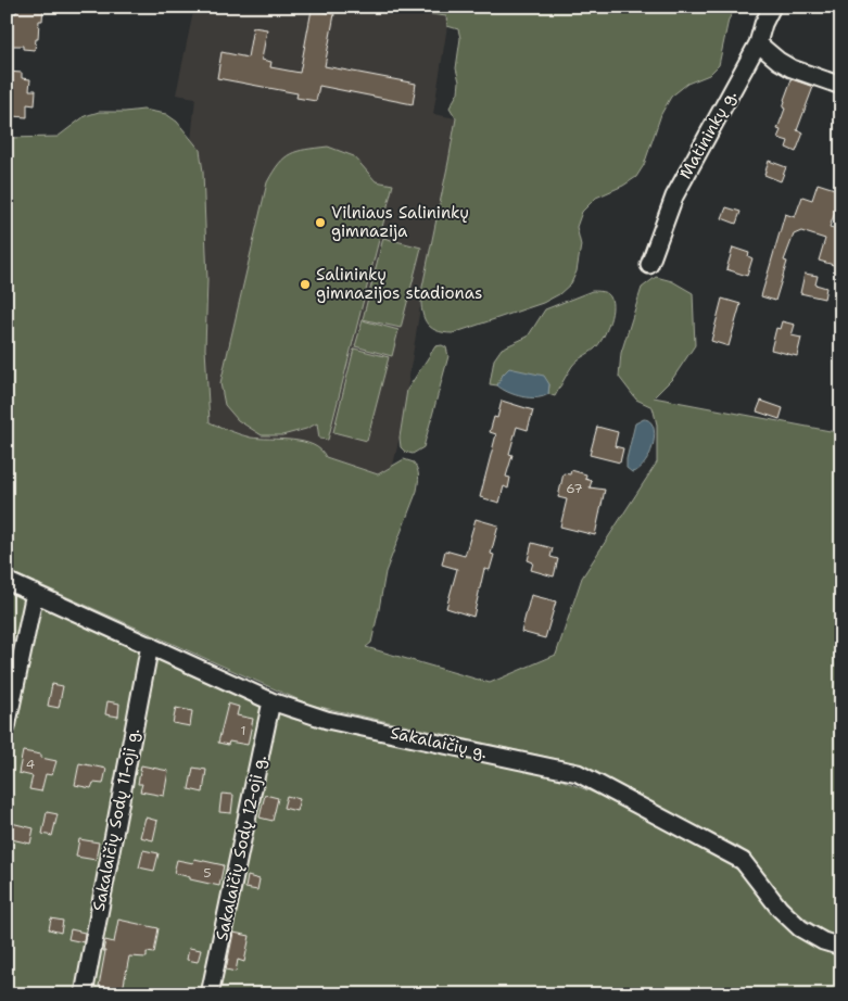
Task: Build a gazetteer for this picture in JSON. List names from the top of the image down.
{
  "streets": {
    "street": [
      "Matininkų g.",
      "Sakalaičių g.",
      "Sakalaičių Sodų 11-oji g.",
      "Sakalaičių Sodų 12-oji g."
    ]
  },
  "crossings": [
    ["Sakalaičių g.", "Sakalaičių Sodų 11-oji g."],
    ["Sakalaičių g.", "Sakalaičių Sodų 12-oji g."]
  ],
  "places": ["Vilniaus Salininkų gimnazija", "Salininkų gimnazijos stadionas"],
  "house_numbers": [
    "67",
    "1",
    "4",
    "5"
  ]
}
